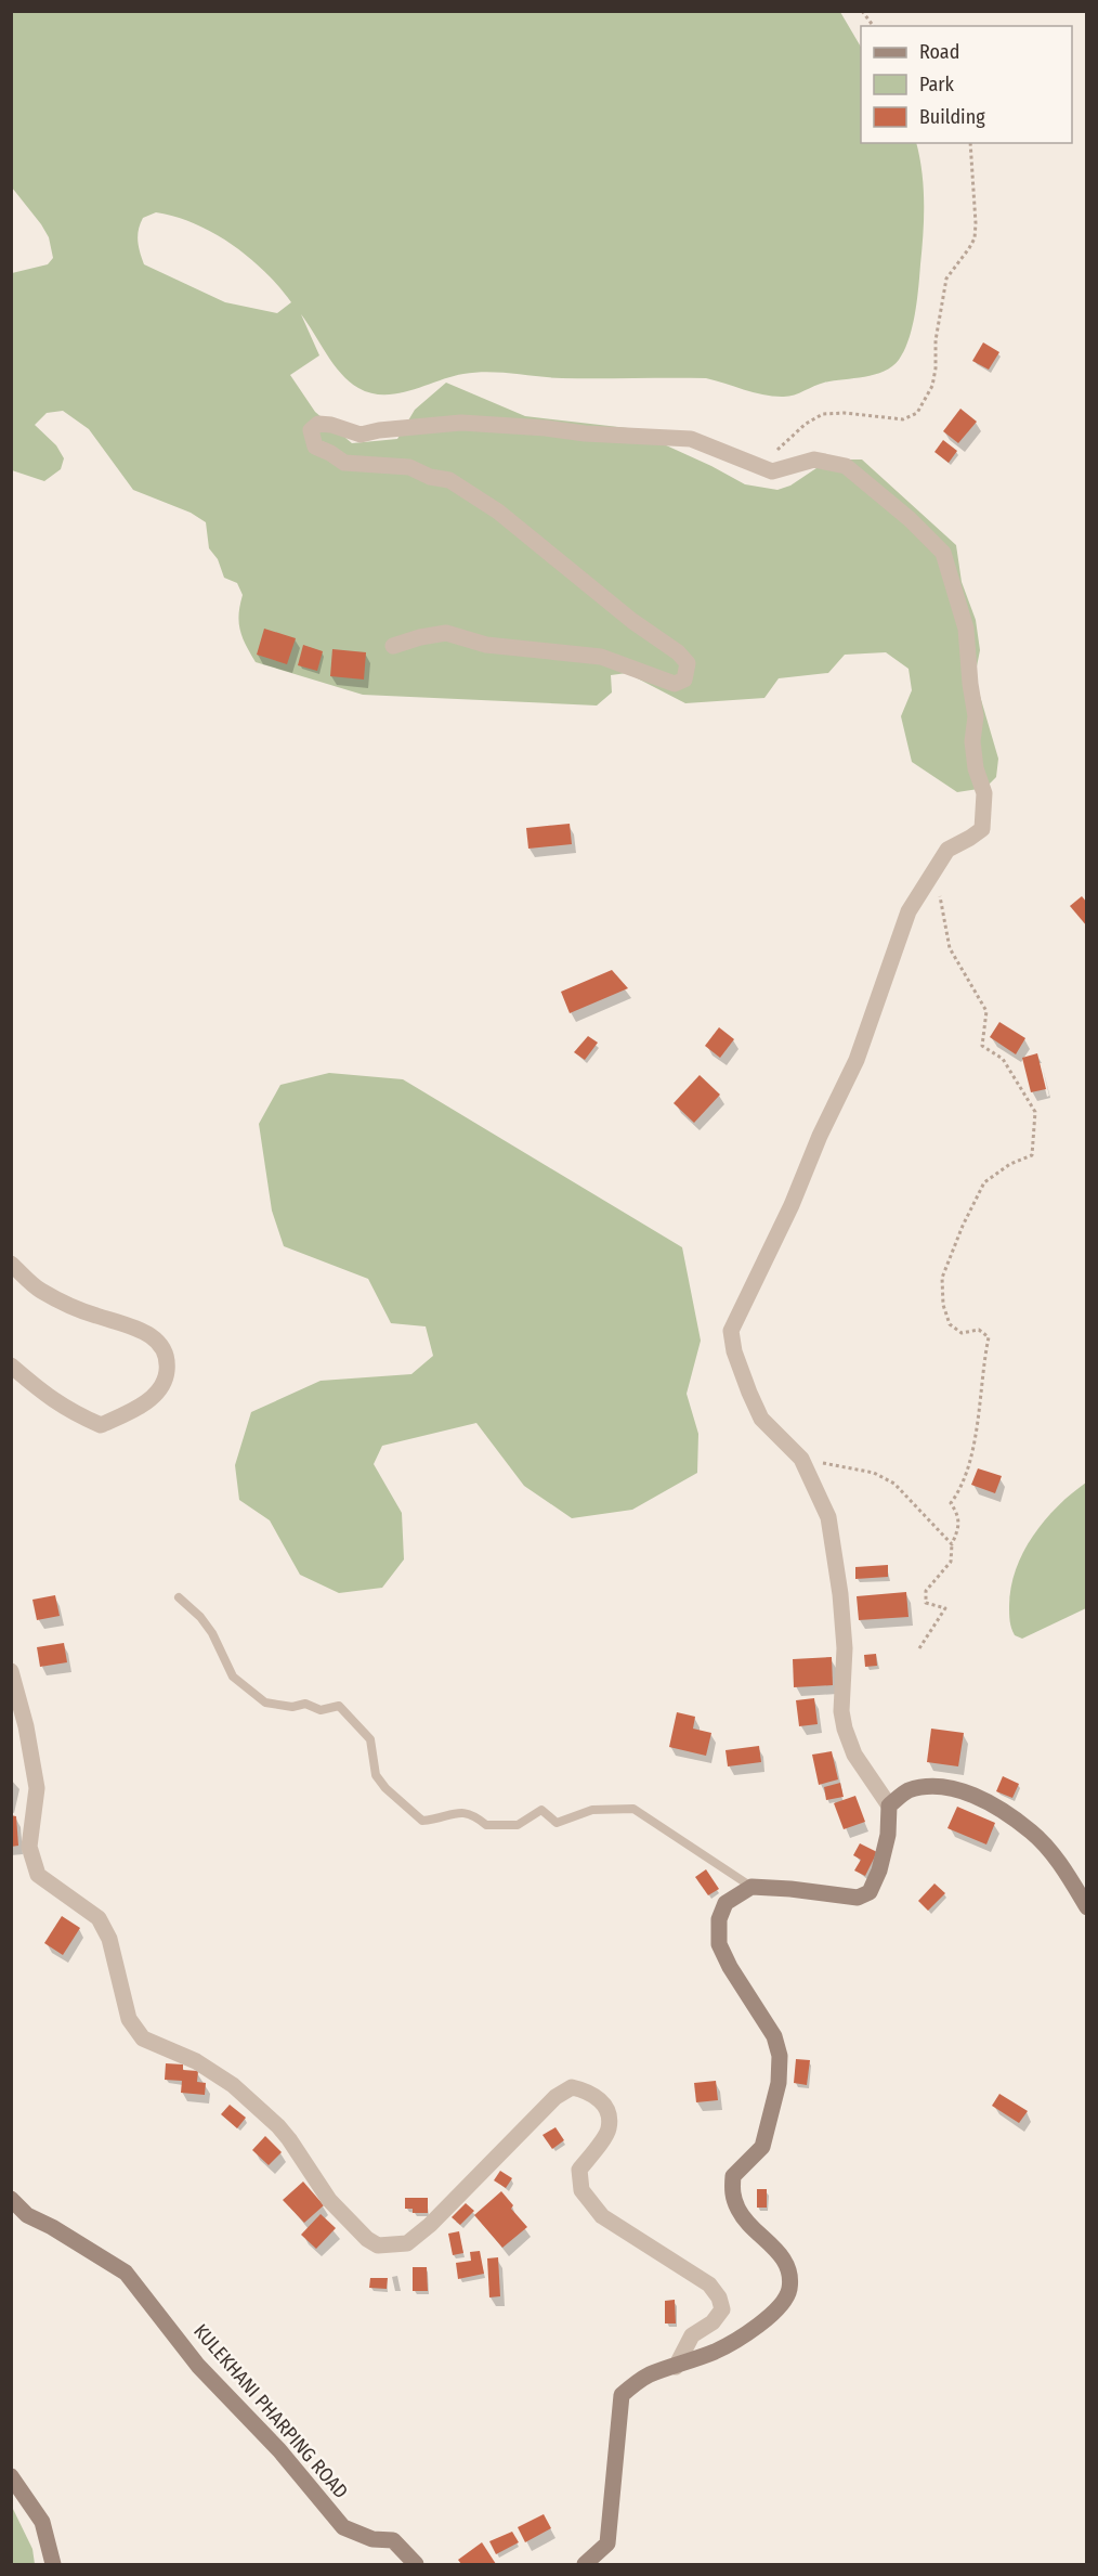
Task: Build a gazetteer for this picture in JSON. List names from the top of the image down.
{
  "streets": {
    "main road": ["KULEKHANI PHARPING ROAD"]
  },
  "legend": ["Road", "Park", "Building"]
}
